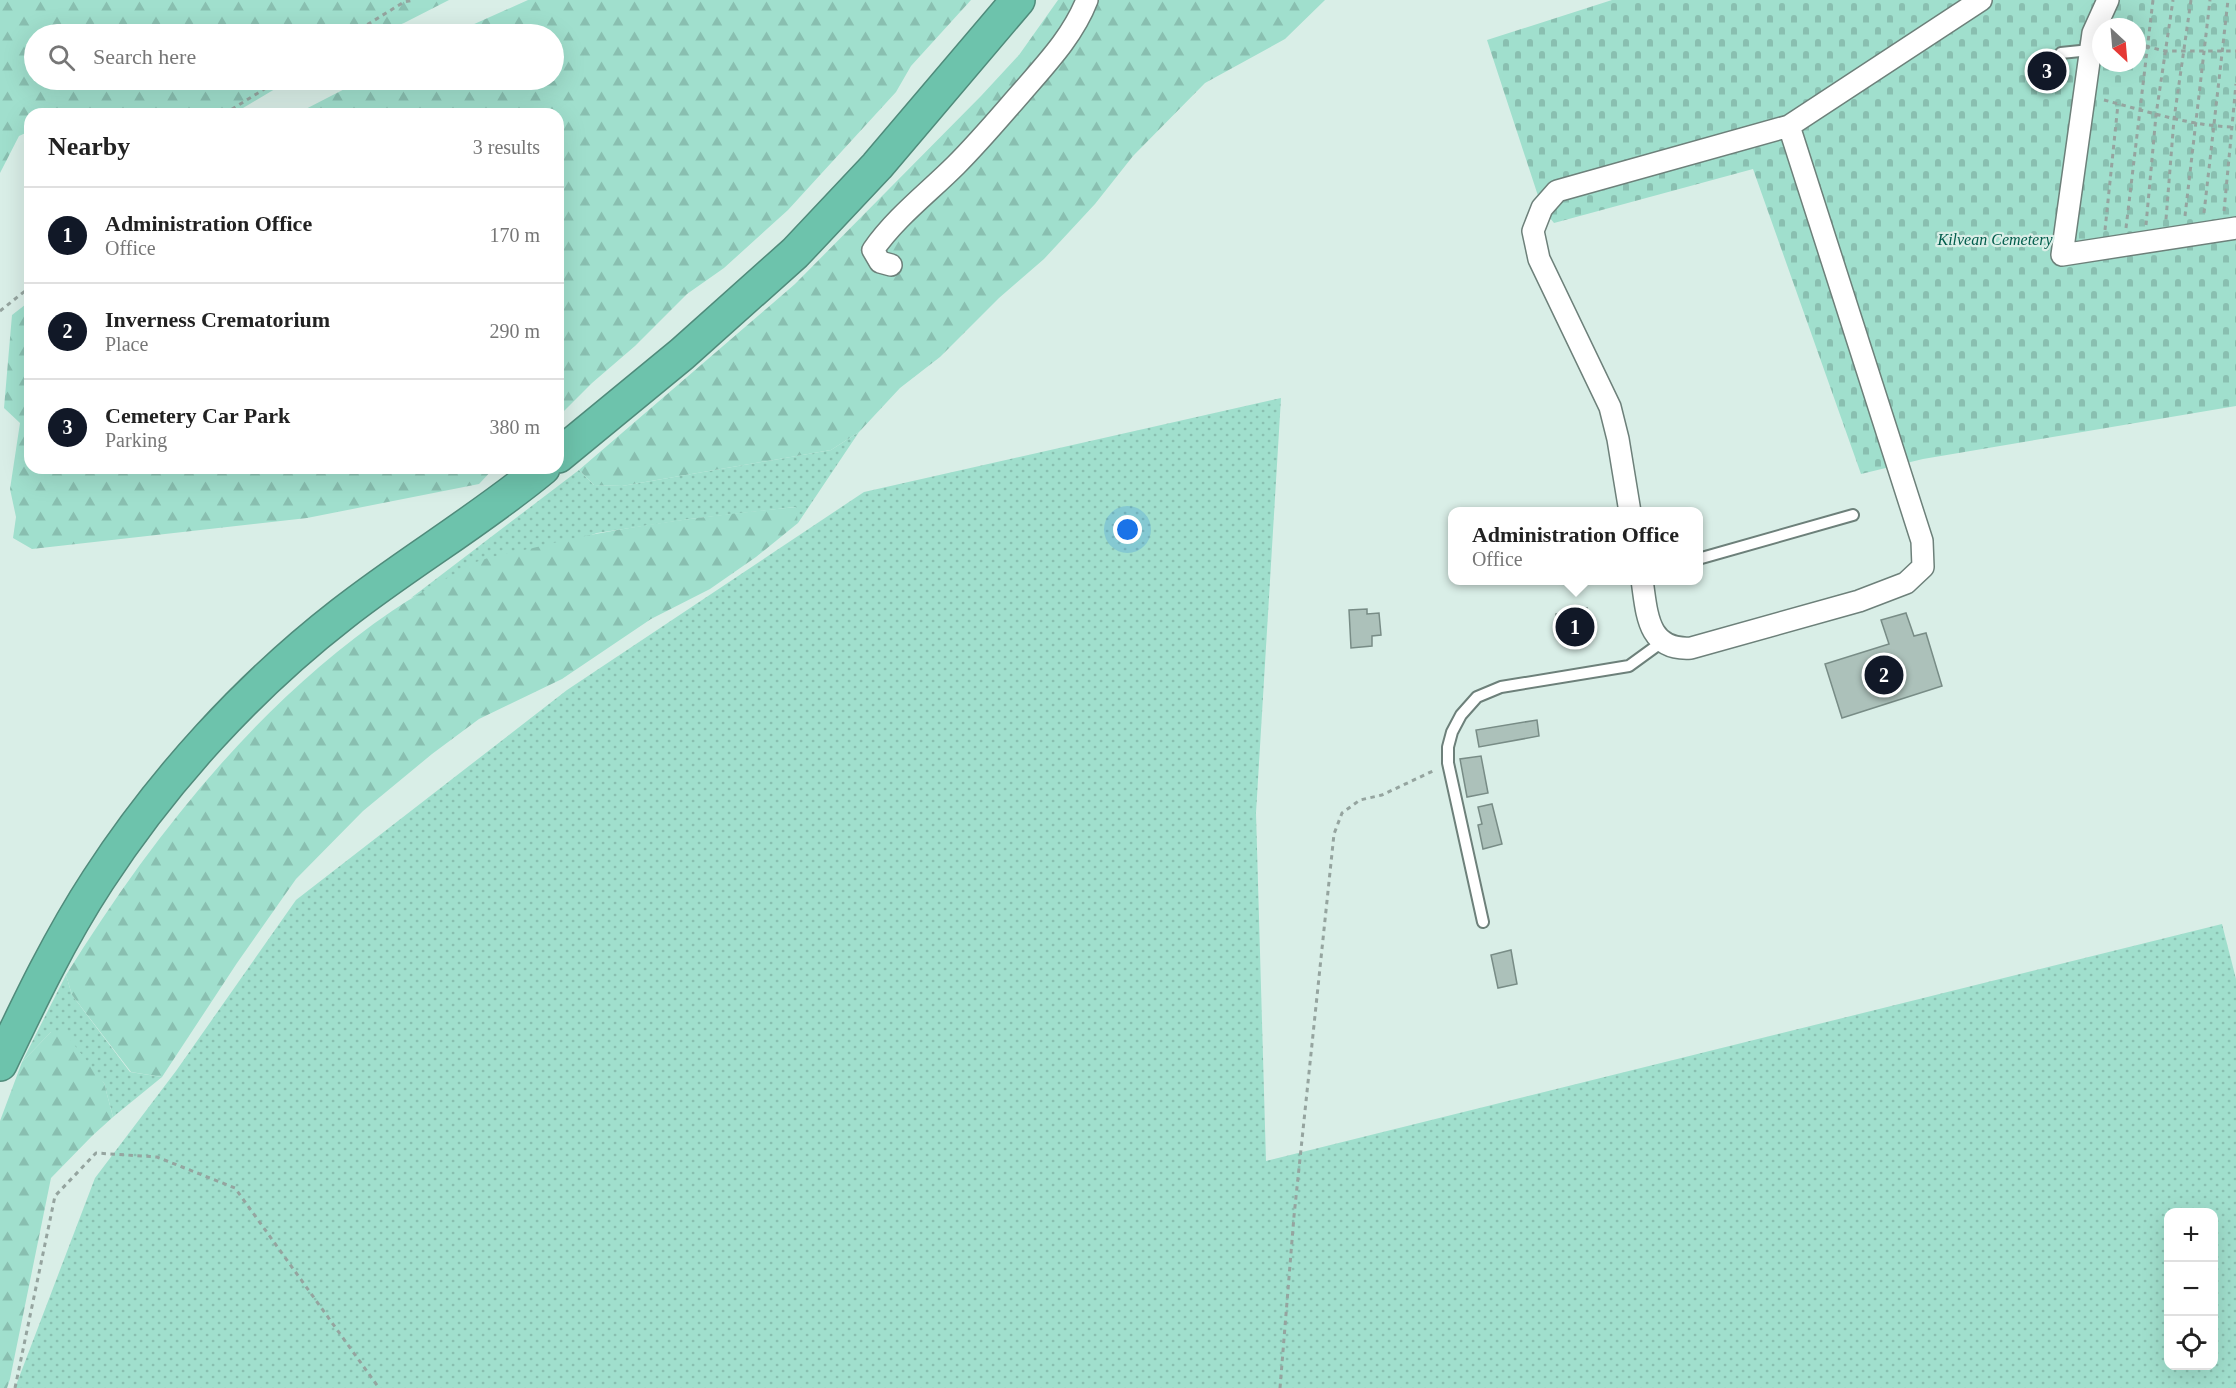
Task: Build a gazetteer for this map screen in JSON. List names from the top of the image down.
{
  "parks": ["Kilvean Cemetery"],
  "north": "bottom right",
  "page": {
    "search": "Search here",
    "pins": ["3", "1", "2"],
    "heading": ["Nearby", "3 results"],
    "list": [
      {
        "mark": "1",
        "name": "Administration Office",
        "note": "Office",
        "value": "170 m"
      },
      {
        "mark": "2",
        "name": "Inverness Crematorium",
        "note": "Place",
        "value": "290 m"
      },
      {
        "mark": "3",
        "name": "Cemetery Car Park",
        "note": "Parking",
        "value": "380 m"
      }
    ],
    "popup": ["Administration Office", "Office"],
    "map_buttons": ["+", "−"]
  }
}
